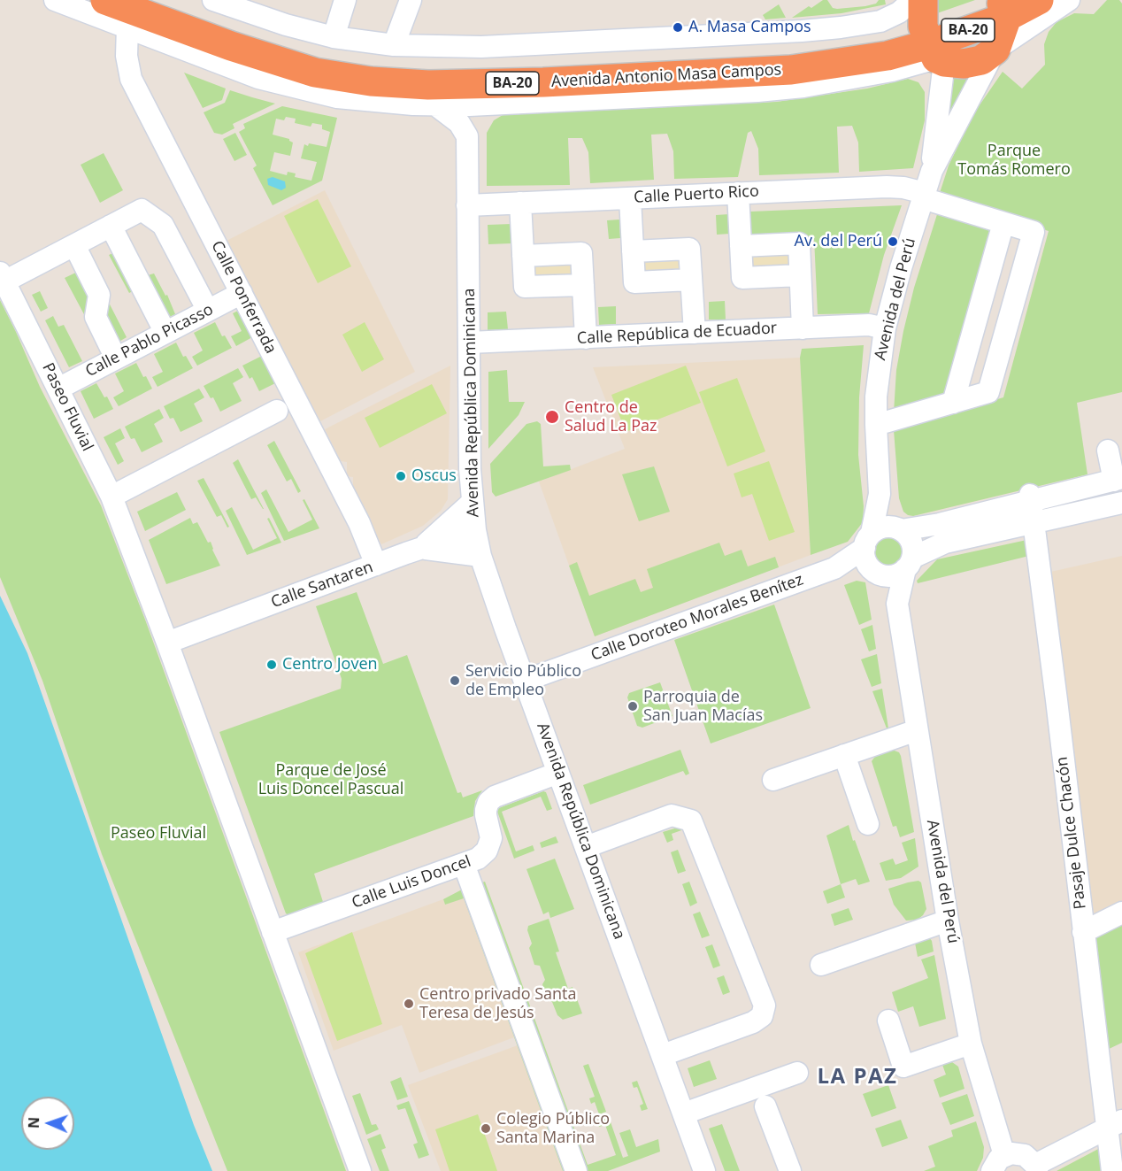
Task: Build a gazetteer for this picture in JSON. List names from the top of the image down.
{
  "streets": {
    "highway": ["BA-20", "Avenida Antonio Masa Campos"],
    "street": [
      "Calle Puerto Rico",
      "Calle Ponferrada",
      "Avenida del Perú",
      "Calle República de Ecuador",
      "Calle Pablo Picasso",
      "Avenida República Dominicana",
      "Paseo Fluvial",
      "Calle Santaren",
      "Calle Doroteo Morales Benítez",
      "Pasaje Dulce Chacón",
      "Calle Luis Doncel"
    ]
  },
  "crossings": [
    ["Avenida Antonio Masa Campos", "Calle Ponferrada"],
    ["Avenida Antonio Masa Campos", "Avenida del Perú"],
    ["Avenida Antonio Masa Campos", "Avenida República Dominicana"],
    ["Calle Puerto Rico", "Avenida del Perú"],
    ["Calle Puerto Rico", "Avenida República Dominicana"],
    ["Calle Ponferrada", "Calle Pablo Picasso"],
    ["Calle Ponferrada", "Calle Santaren"],
    ["Avenida del Perú", "Calle República de Ecuador"],
    ["Avenida del Perú", "Calle Doroteo Morales Benítez"],
    ["Calle República de Ecuador", "Avenida República Dominicana"],
    ["Calle Pablo Picasso", "Paseo Fluvial"],
    ["Avenida República Dominicana", "Calle Santaren"],
    ["Avenida República Dominicana", "Calle Doroteo Morales Benítez"],
    ["Avenida República Dominicana", "Calle Luis Doncel"],
    ["Paseo Fluvial", "Calle Santaren"],
    ["Paseo Fluvial", "Calle Luis Doncel"]
  ],
  "districts": ["LA PAZ"],
  "parks": ["Parque Tomás Romero", "Parque de José Luis Doncel Pascual", "Paseo Fluvial"],
  "places": [
    "A. Masa Campos",
    "Av. del Perú",
    "Centro de Salud La Paz",
    "Oscus",
    "Centro Joven",
    "Servicio Público de Empleo",
    "Parroquia de San Juan Macías",
    "Centro privado Santa Teresa de Jesús",
    "Colegio Público Santa Marina"
  ],
  "north": "left"
}
